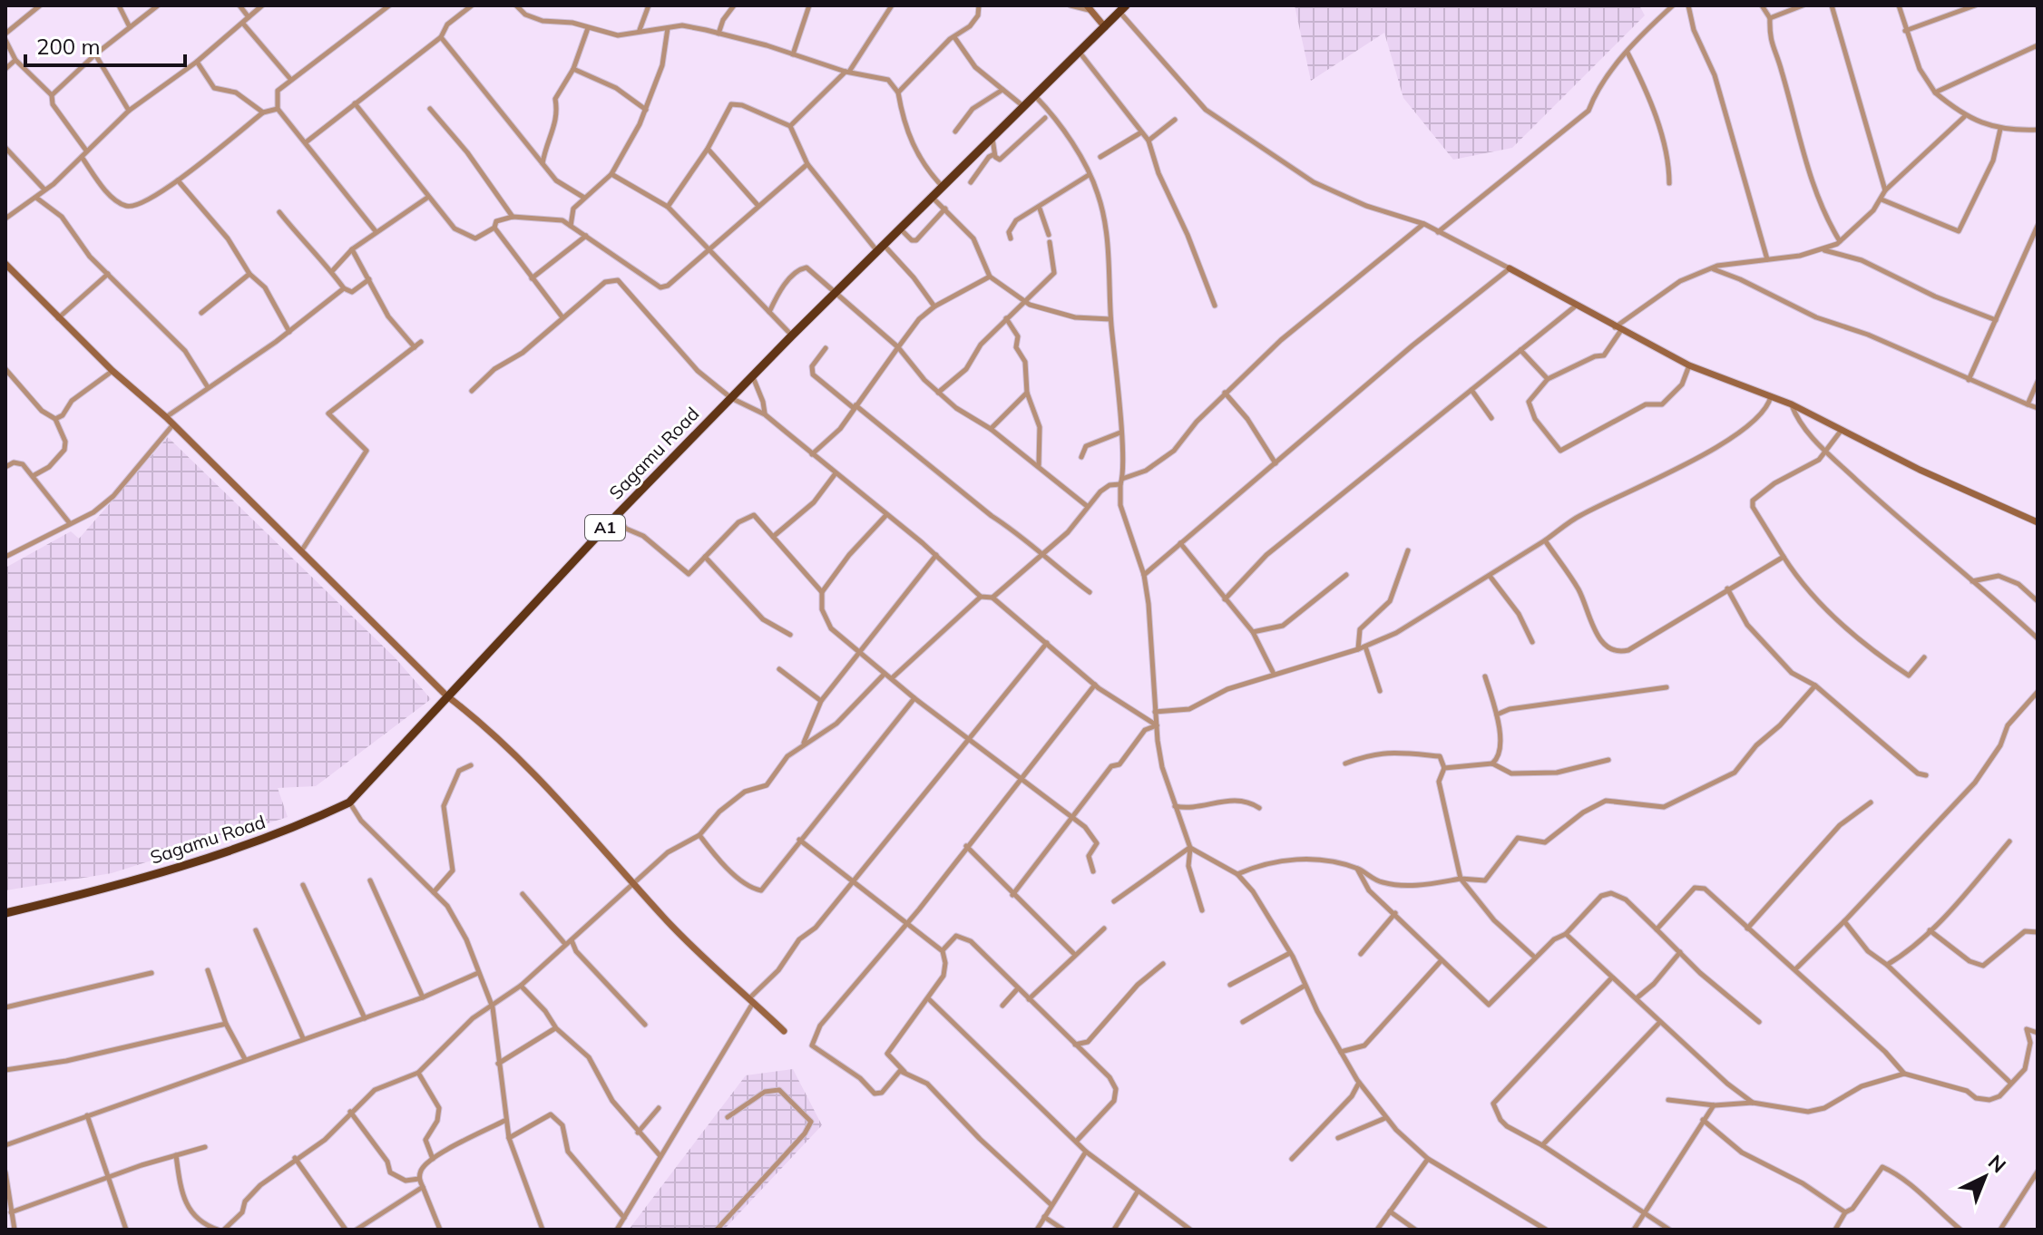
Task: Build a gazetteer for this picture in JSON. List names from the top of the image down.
{
  "streets": {
    "highway": ["Sagamu Road", "A1"]
  },
  "scale_bar": "200 m",
  "north": "top right"
}
